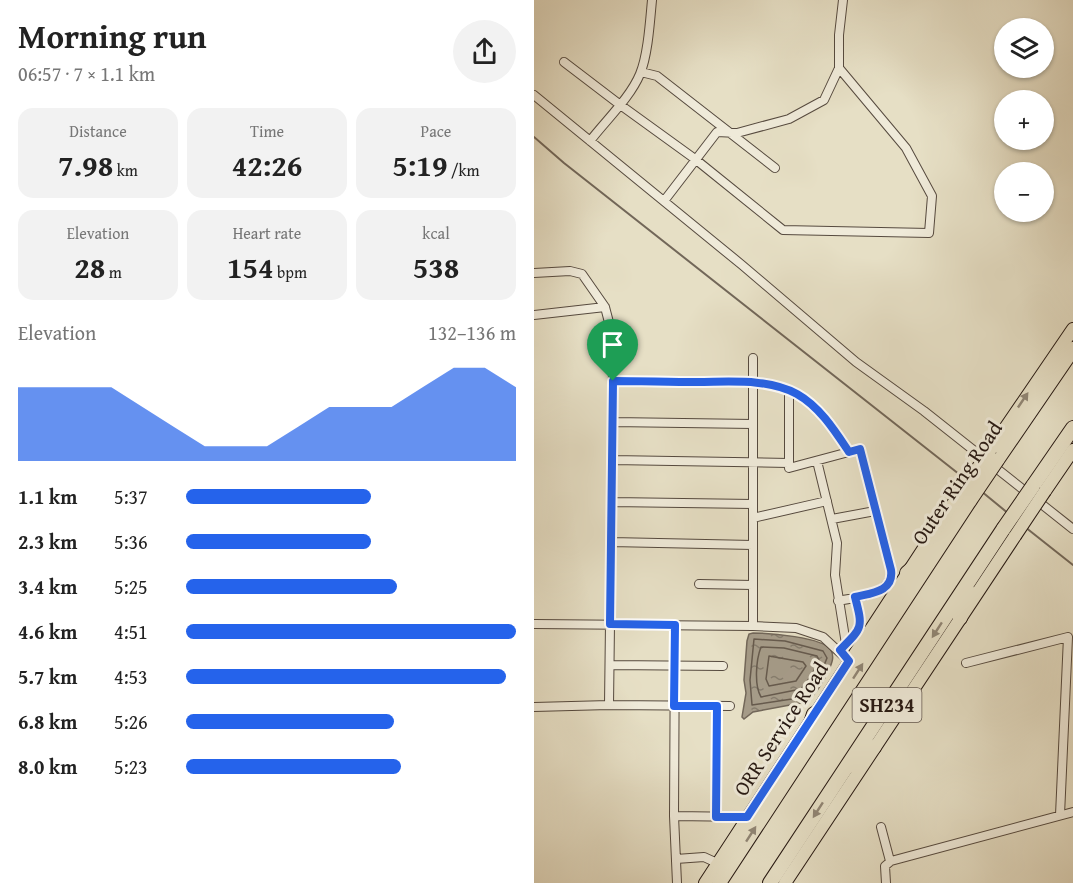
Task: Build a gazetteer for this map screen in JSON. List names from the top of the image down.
{
  "streets": {
    "highway": ["Outer Ring Road", "SH234"],
    "main road": ["ORR Service Road"]
  },
  "crossings": [
    ["Outer Ring Road", "ORR Service Road"]
  ],
  "page": {
    "heading": ["Morning run", "06:57 · 7 × 1.1 km"],
    "map_buttons": ["+", "−"],
    "stats": [
      ["Distance", "7.98 km"],
      ["Time", "42:26"],
      ["Pace", "5:19 /km"],
      ["Elevation", "28 m"],
      ["Heart rate", "154 bpm"],
      ["kcal", "538"]
    ],
    "chart": ["Elevation", "132–136 m"],
    "list": [
      {
        "name": "1.1 km",
        "note": "5:37"
      },
      {
        "name": "2.3 km",
        "note": "5:36"
      },
      {
        "name": "3.4 km",
        "note": "5:25"
      },
      {
        "name": "4.6 km",
        "note": "4:51"
      },
      {
        "name": "5.7 km",
        "note": "4:53"
      },
      {
        "name": "6.8 km",
        "note": "5:26"
      },
      {
        "name": "8.0 km",
        "note": "5:23"
      }
    ]
  }
}
